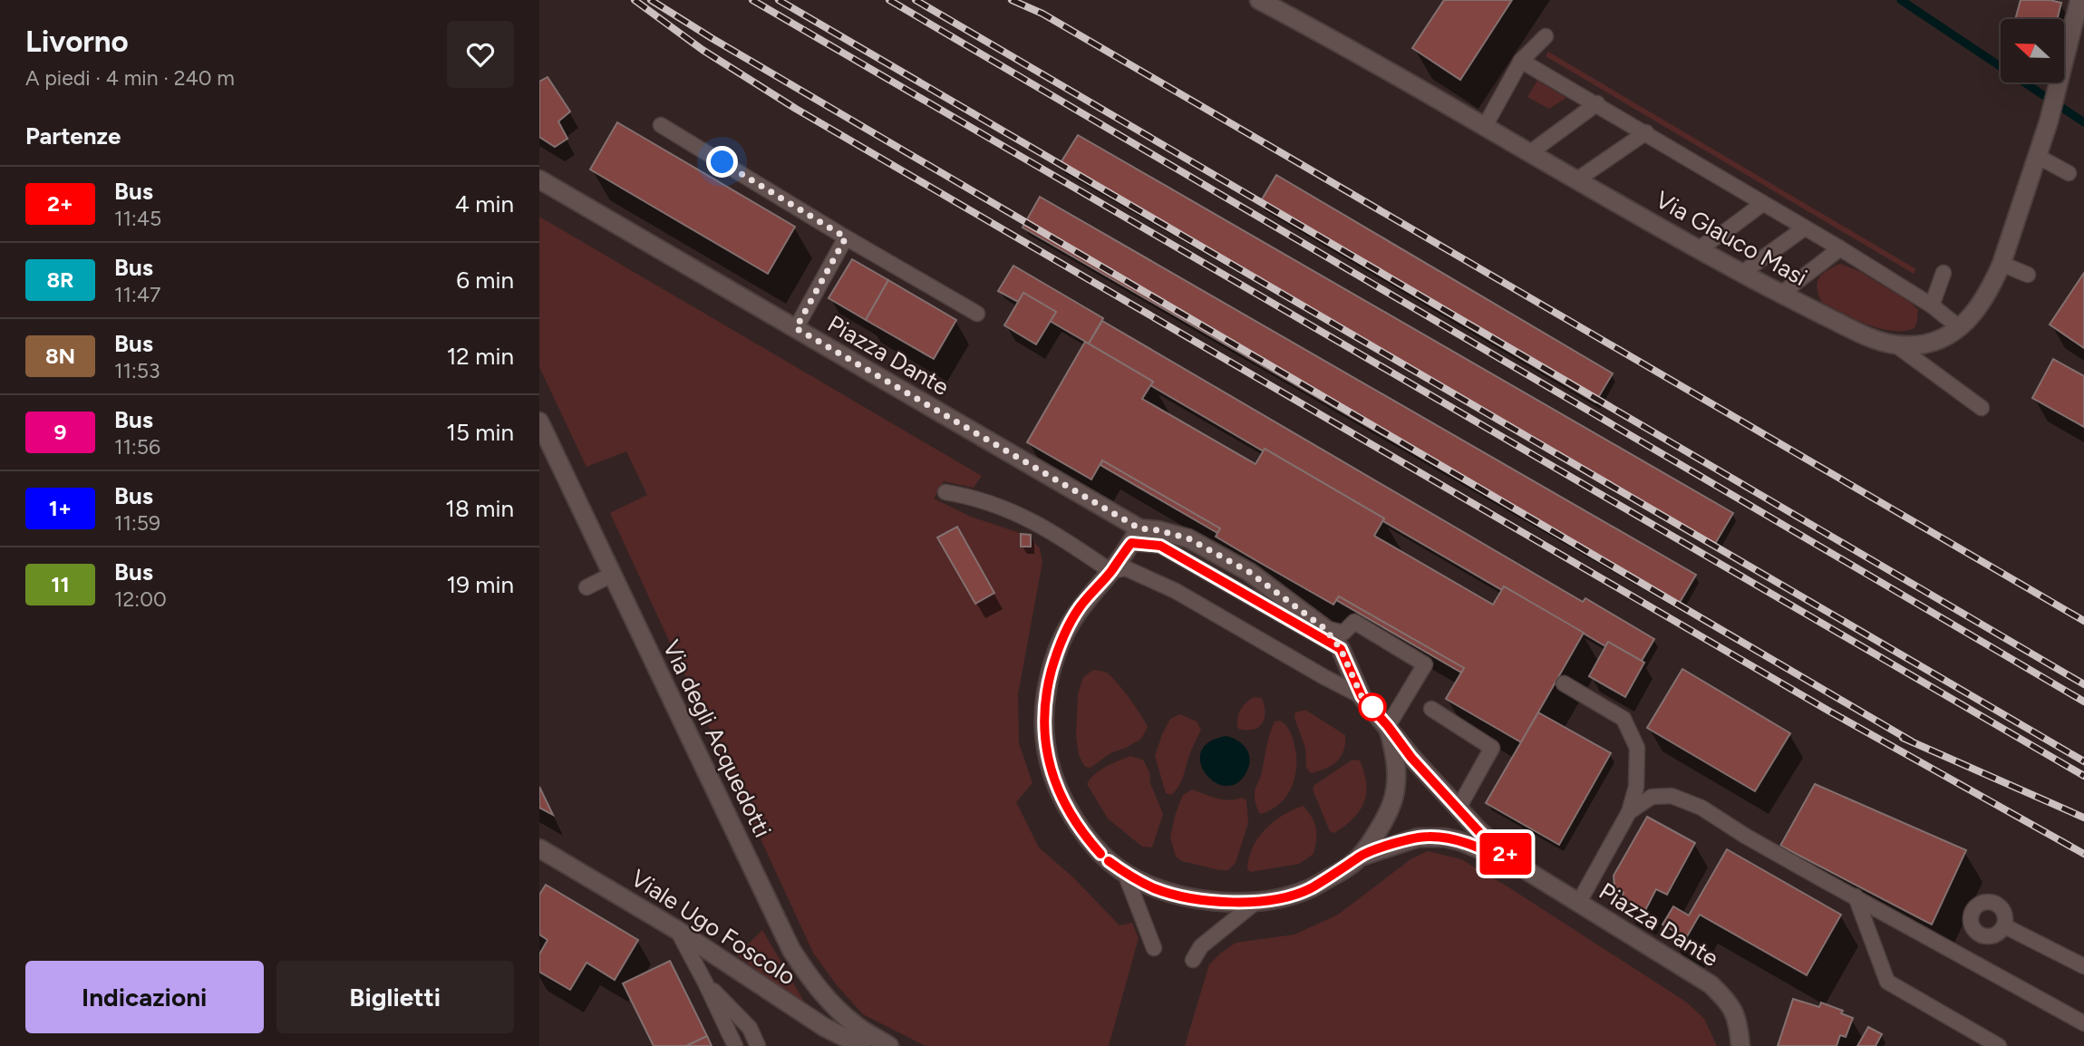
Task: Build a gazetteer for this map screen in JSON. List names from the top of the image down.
{
  "streets": {
    "street": [
      "Via Glauco Masi",
      "Piazza Dante",
      "Via degli Acquedotti",
      "Viale Ugo Foscolo"
    ]
  },
  "lines": ["bus line 2+"],
  "north": "left",
  "page": {
    "heading": [
      ["Livorno", "A piedi · 4 min · 240 m"],
      "Partenze"
    ],
    "on_map": "2+",
    "list": [
      {
        "mark": "2+",
        "name": "Bus",
        "note": "11:45",
        "value": "4 min"
      },
      {
        "mark": "8R",
        "name": "Bus",
        "note": "11:47",
        "value": "6 min"
      },
      {
        "mark": "8N",
        "name": "Bus",
        "note": "11:53",
        "value": "12 min"
      },
      {
        "mark": "9",
        "name": "Bus",
        "note": "11:56",
        "value": "15 min"
      },
      {
        "mark": "1+",
        "name": "Bus",
        "note": "11:59",
        "value": "18 min"
      },
      {
        "mark": "11",
        "name": "Bus",
        "note": "12:00",
        "value": "19 min"
      }
    ],
    "buttons": ["Indicazioni", "Biglietti"]
  }
}
